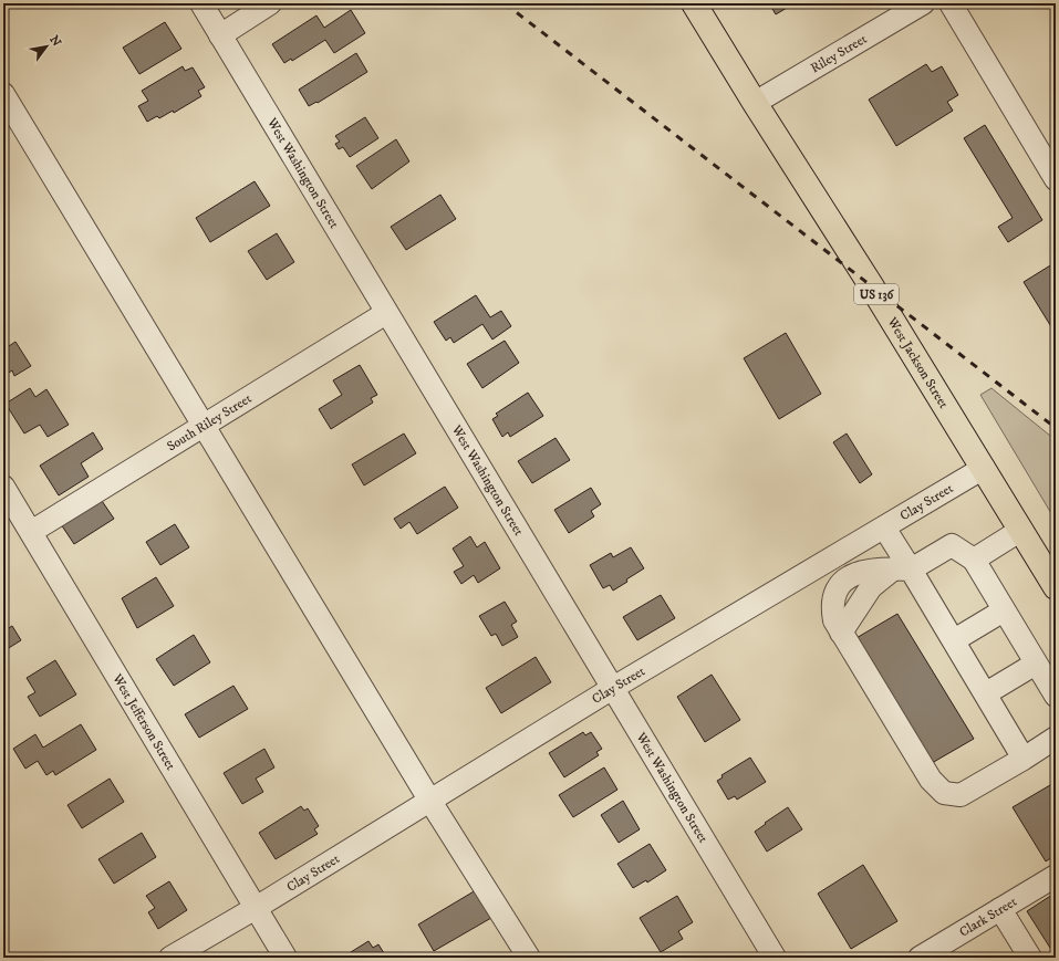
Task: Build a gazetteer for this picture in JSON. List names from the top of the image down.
{
  "streets": {
    "main road": ["US 136", "West Jackson Street"],
    "street": [
      "Riley Street",
      "West Washington Street",
      "South Riley Street",
      "Clay Street",
      "West Jefferson Street",
      "Clark Street"
    ]
  },
  "crossings": [
    ["Riley Street", "West Jackson Street"],
    ["West Washington Street", "South Riley Street"],
    ["West Washington Street", "Clay Street"],
    ["West Jackson Street", "Clay Street"],
    ["South Riley Street", "West Jefferson Street"],
    ["Clay Street", "West Jefferson Street"]
  ],
  "north": "top right"
}
